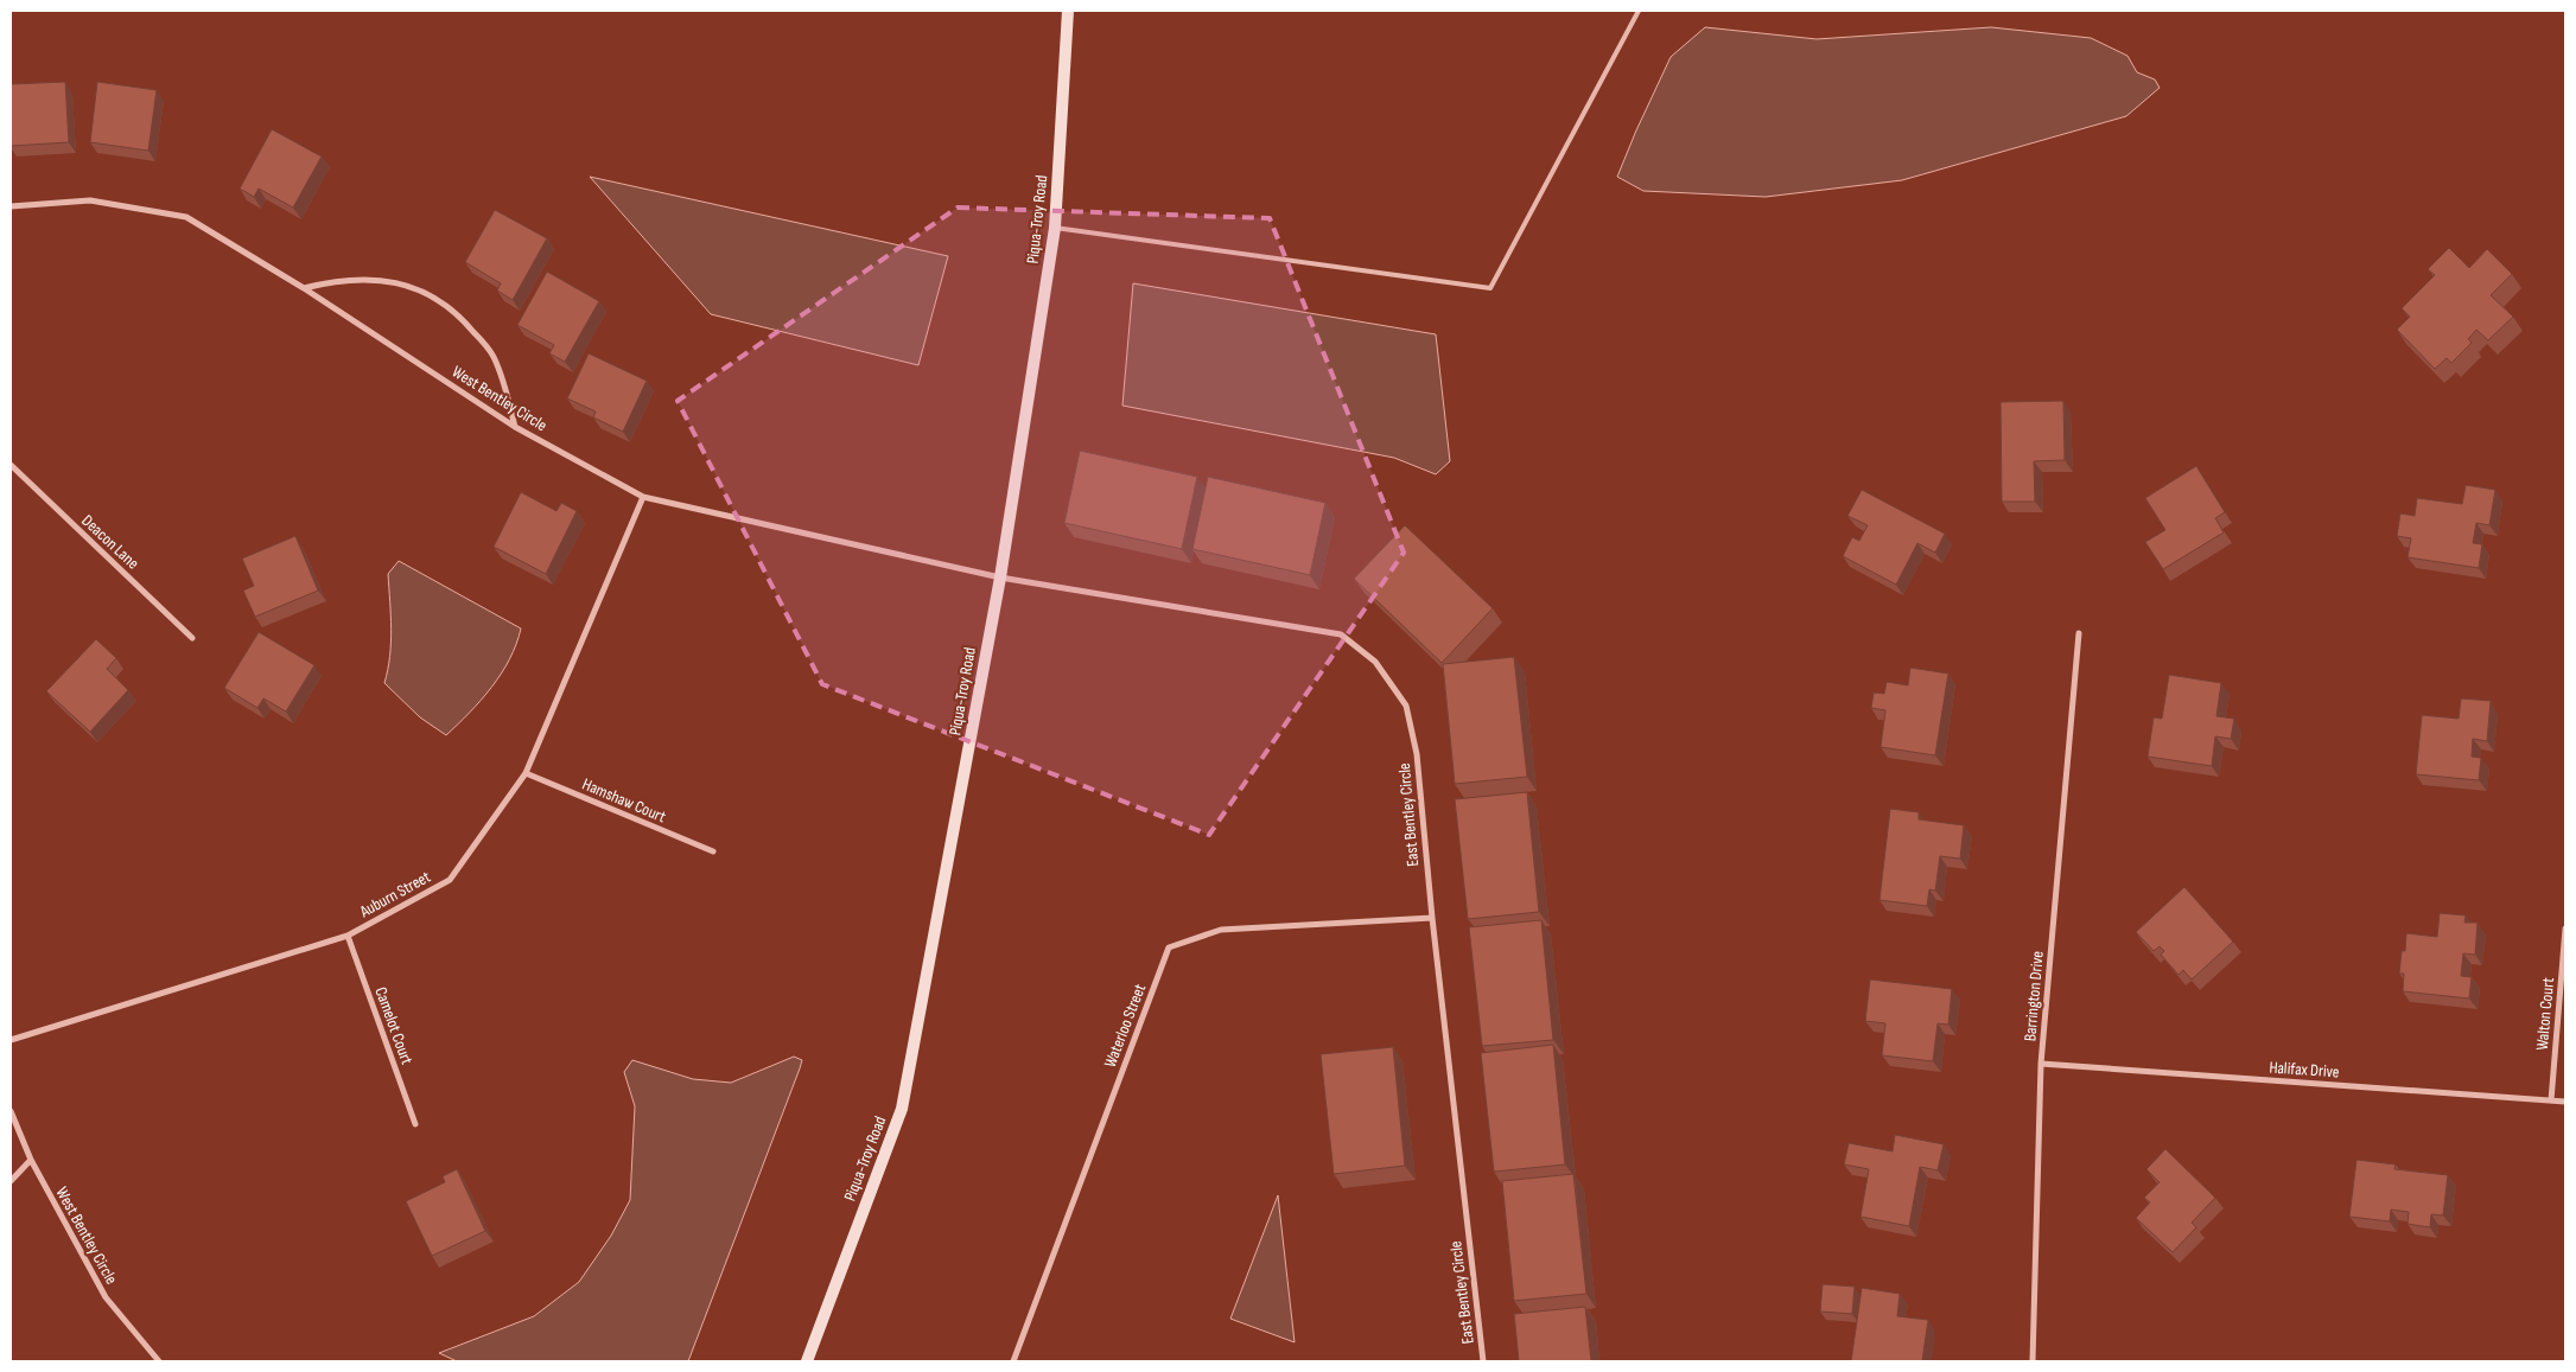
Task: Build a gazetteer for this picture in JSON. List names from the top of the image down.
{
  "streets": {
    "street": [
      "Piqua-Troy Road",
      "West Bentley Circle",
      "Deacon Lane",
      "Hamshaw Court",
      "East Bentley Circle",
      "Auburn Street",
      "Barrington Drive",
      "Walton Court",
      "Camelot Court",
      "Waterloo Street",
      "Halifax Drive"
    ]
  },
  "crossings": [
    ["Piqua-Troy Road", "West Bentley Circle"],
    ["Piqua-Troy Road", "East Bentley Circle"],
    ["West Bentley Circle", "East Bentley Circle"],
    ["West Bentley Circle", "Auburn Street"],
    ["Hamshaw Court", "Auburn Street"],
    ["East Bentley Circle", "Waterloo Street"],
    ["Auburn Street", "Camelot Court"],
    ["Barrington Drive", "Halifax Drive"],
    ["Walton Court", "Halifax Drive"]
  ]
}
